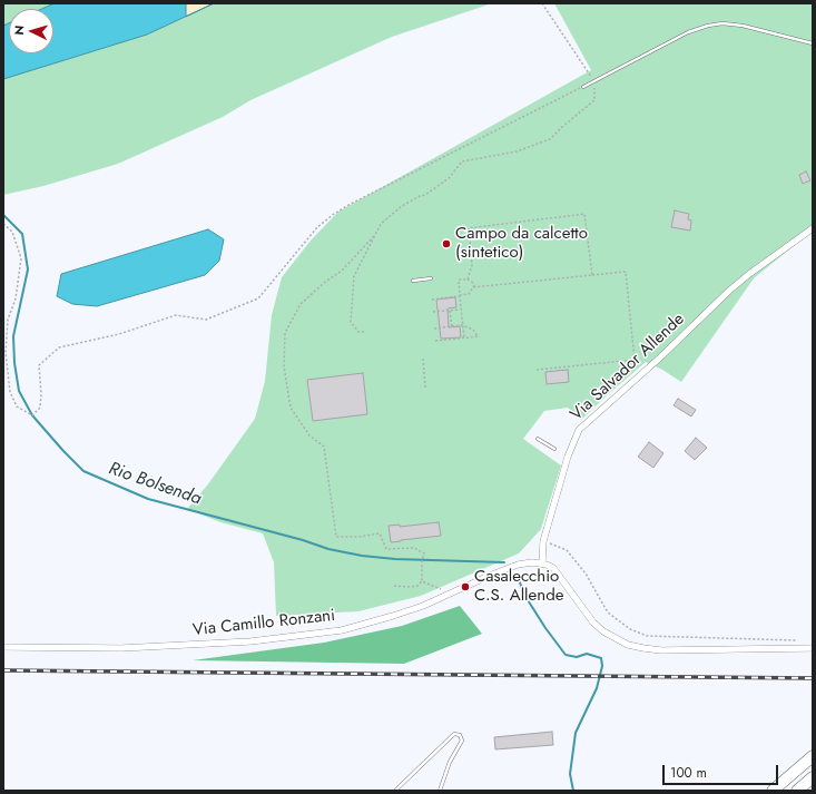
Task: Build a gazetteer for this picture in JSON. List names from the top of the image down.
{
  "streets": {
    "street": ["Via Salvador Allende", "Via Camillo Ronzani"]
  },
  "crossings": [
    ["Via Salvador Allende", "Via Camillo Ronzani"]
  ],
  "water": ["Rio Bolsenda"],
  "places": ["Campo da calcetto (sintetico)", "Casalecchio C.S. Allende"],
  "scale_bar": "100 m",
  "north": "left"
}
